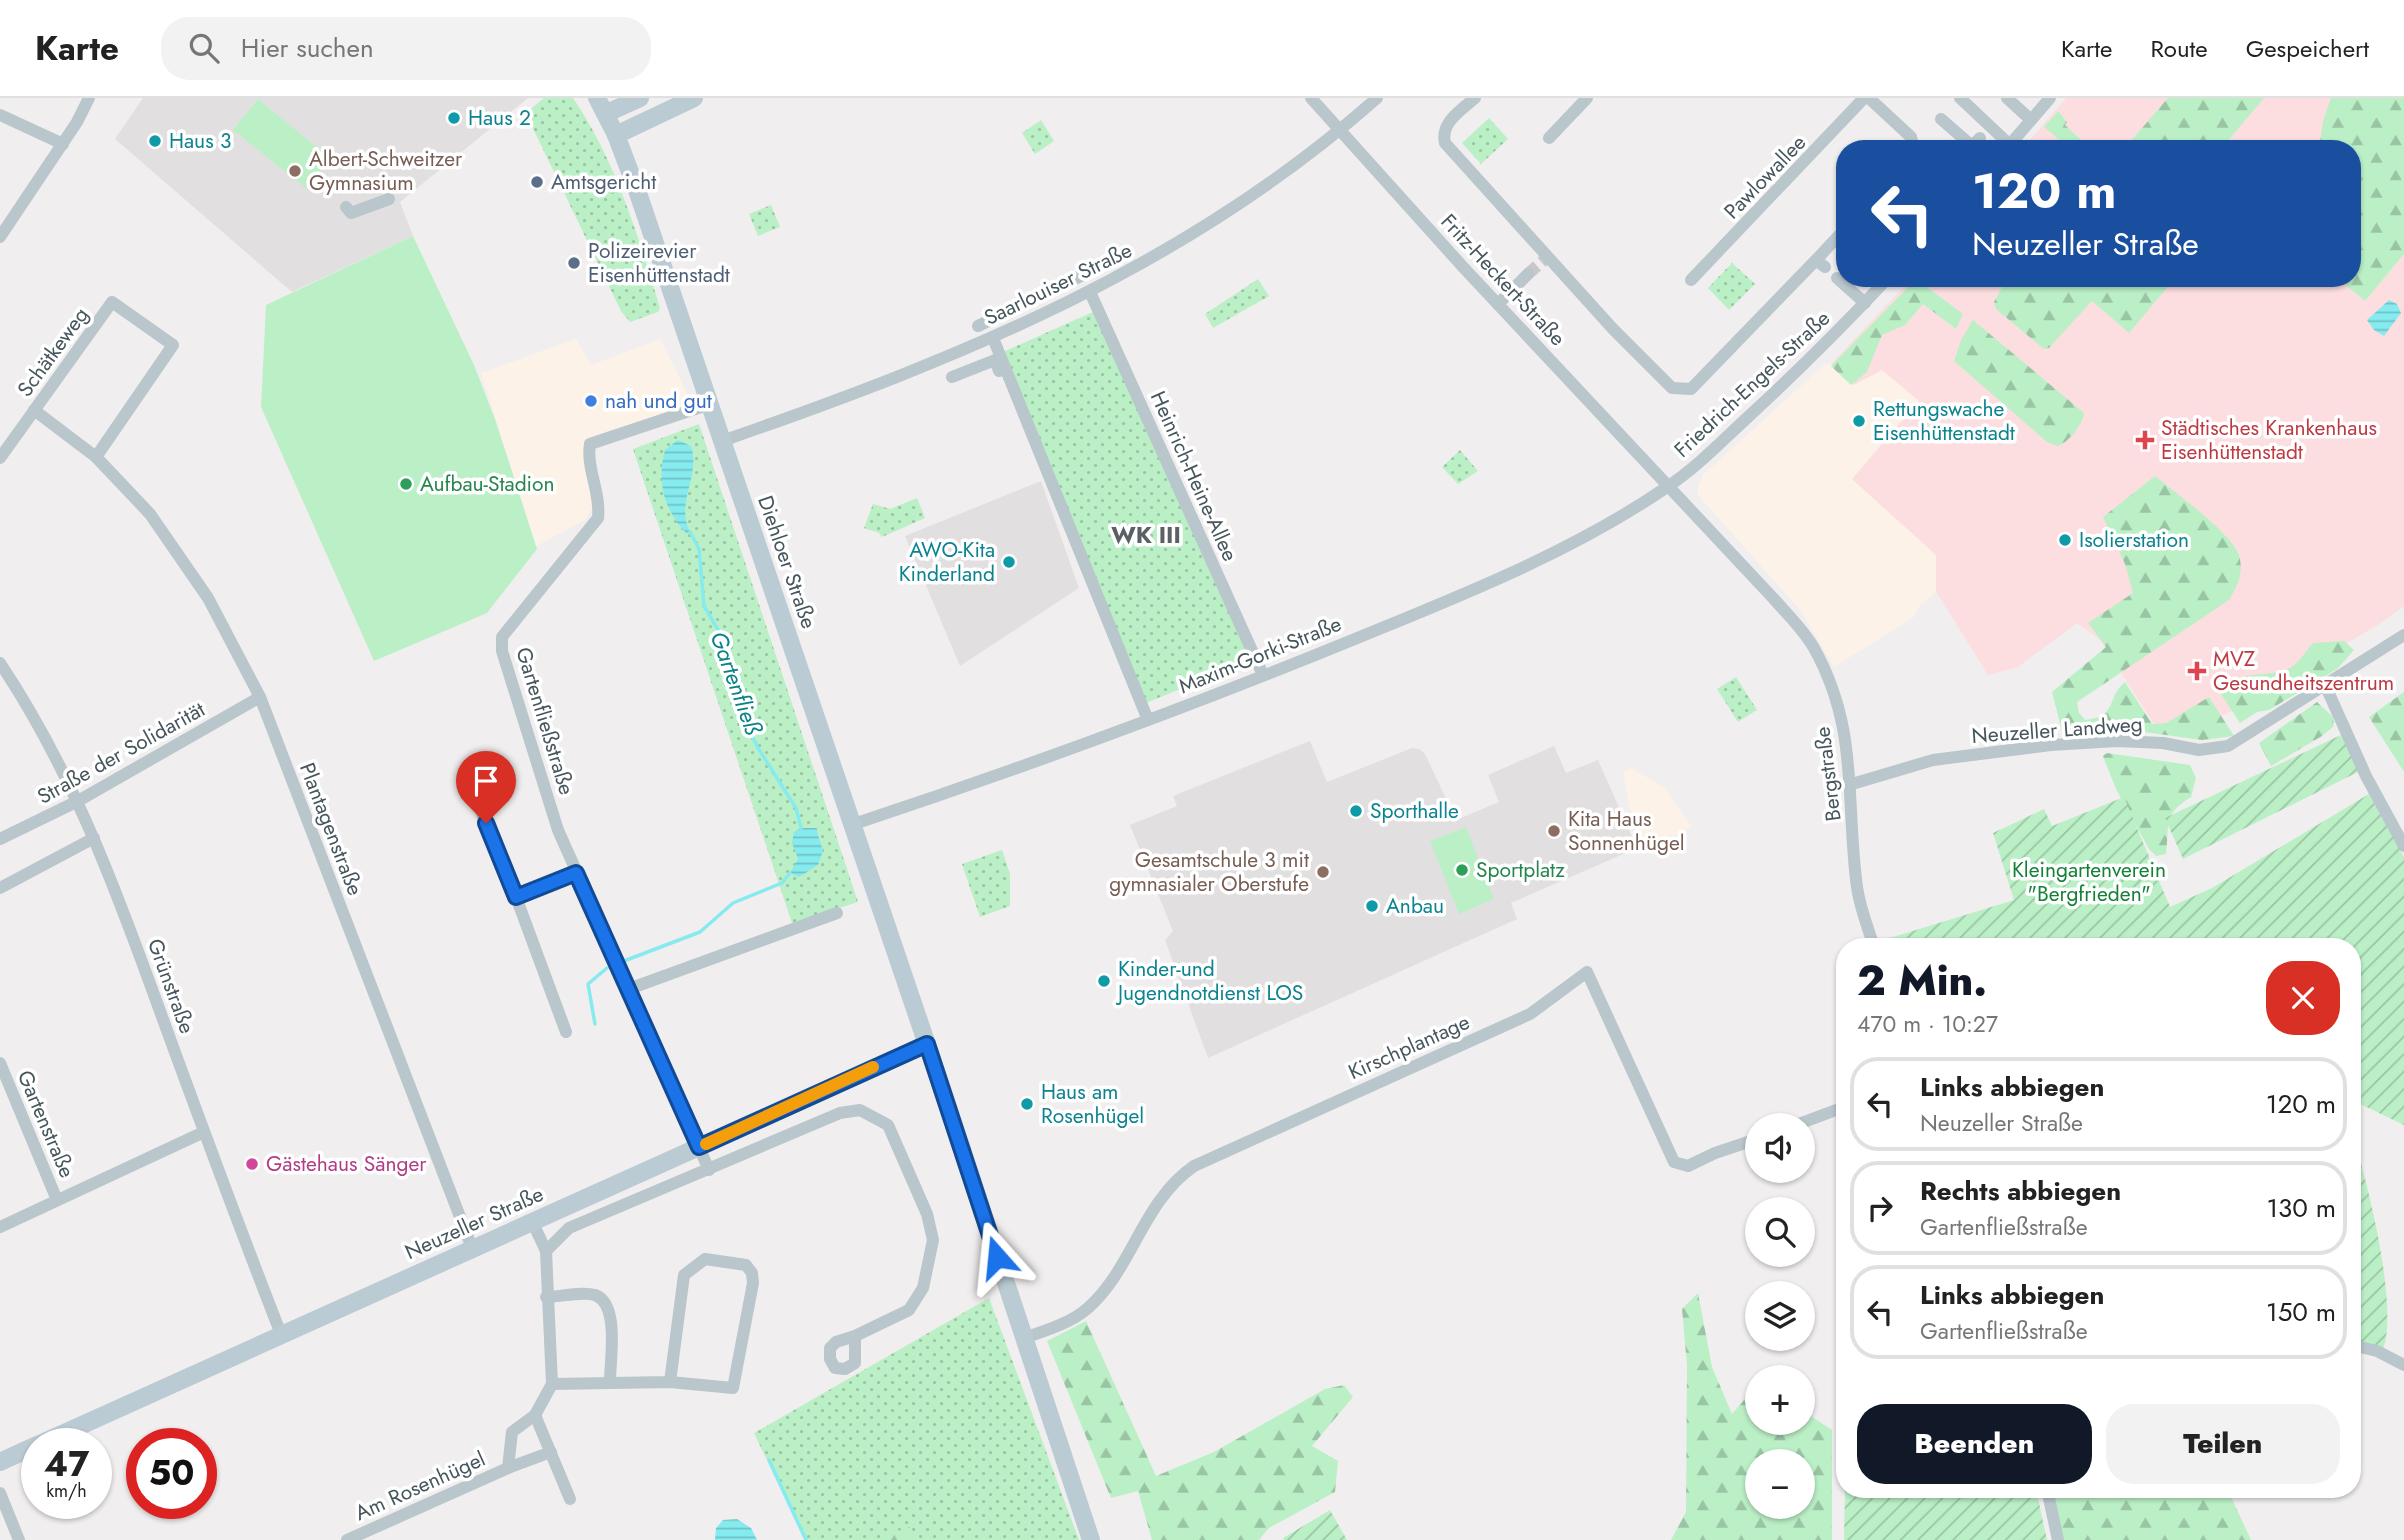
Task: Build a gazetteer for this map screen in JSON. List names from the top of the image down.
{
  "streets": {
    "main road": ["Diehloer Straße", "Neuzeller Straße"],
    "street": [
      "Pawlowallee",
      "Fritz-Heckert-Straße",
      "Saarlouiser Straße",
      "Schätkeweg",
      "Friedrich-Engels-Straße",
      "Heinrich-Heine-Allee",
      "Maxim-Gorki-Straße",
      "Gartenfließstraße",
      "Neuzeller Landweg",
      "Straße der Solidarität",
      "Bergstraße",
      "Plantagenstraße",
      "Grünstraße",
      "Kirschplantage",
      "Gartenstraße",
      "Am Rosenhügel"
    ]
  },
  "crossings": [
    ["Fritz-Heckert-Straße", "Saarlouiser Straße"],
    ["Fritz-Heckert-Straße", "Friedrich-Engels-Straße"],
    ["Fritz-Heckert-Straße", "Maxim-Gorki-Straße"],
    ["Fritz-Heckert-Straße", "Bergstraße"],
    ["Saarlouiser Straße", "Heinrich-Heine-Allee"],
    ["Saarlouiser Straße", "Diehloer Straße"],
    ["Schätkeweg", "Plantagenstraße"],
    ["Friedrich-Engels-Straße", "Maxim-Gorki-Straße"],
    ["Friedrich-Engels-Straße", "Bergstraße"],
    ["Heinrich-Heine-Allee", "Maxim-Gorki-Straße"],
    ["Diehloer Straße", "Maxim-Gorki-Straße"],
    ["Diehloer Straße", "Gartenfließstraße"],
    ["Diehloer Straße", "Kirschplantage"],
    ["Diehloer Straße", "Neuzeller Straße"],
    ["Maxim-Gorki-Straße", "Bergstraße"],
    ["Gartenfließstraße", "Neuzeller Straße"],
    ["Neuzeller Landweg", "Bergstraße"],
    ["Straße der Solidarität", "Plantagenstraße"],
    ["Straße der Solidarität", "Grünstraße"],
    ["Plantagenstraße", "Neuzeller Straße"],
    ["Grünstraße", "Neuzeller Straße"]
  ],
  "districts": ["WK III"],
  "water": ["Gartenfließ"],
  "parks": ["Kleingartenverein \"Bergfrieden\""],
  "places": {
    "other": [
      "Haus 2",
      "Haus 3",
      "Albert-Schweitzer Gymnasium",
      "Amtsgericht",
      "Polizeirevier Eisenhüttenstadt",
      "nah und gut",
      "Rettungswache Eisenhüttenstadt",
      "Aufbau-Stadion",
      "Isolierstation",
      "AWO-Kita Kinderland",
      "Sporthalle",
      "Kita Haus Sonnenhügel",
      "Sportplatz",
      "Gesamtschule 3 mit gymnasialer Oberstufe",
      "Anbau",
      "Kinder-und Jugendnotdienst LOS",
      "Haus am Rosenhügel",
      "Gästehaus Sänger"
    ],
    "health": ["Städtisches Krankenhaus Eisenhüttenstadt", "MVZ Gesundheitszentrum"]
  },
  "page": {
    "header": "Karte",
    "search": "Hier suchen",
    "nav": ["Karte", "Route", "Gespeichert"],
    "turn": ["120 m", "Neuzeller Straße"],
    "heading": ["2 Min.", "470 m · 10:27"],
    "list": [
      {
        "name": "Links abbiegen",
        "note": "Neuzeller Straße",
        "value": "120 m"
      },
      {
        "name": "Rechts abbiegen",
        "note": "Gartenfließstraße",
        "value": "130 m"
      },
      {
        "name": "Links abbiegen",
        "note": "Gartenfließstraße",
        "value": "150 m"
      }
    ],
    "map_buttons": ["+", "−"],
    "buttons": ["Beenden", "Teilen"],
    "speed": "47 km/h",
    "limit": "50"
  }
}
